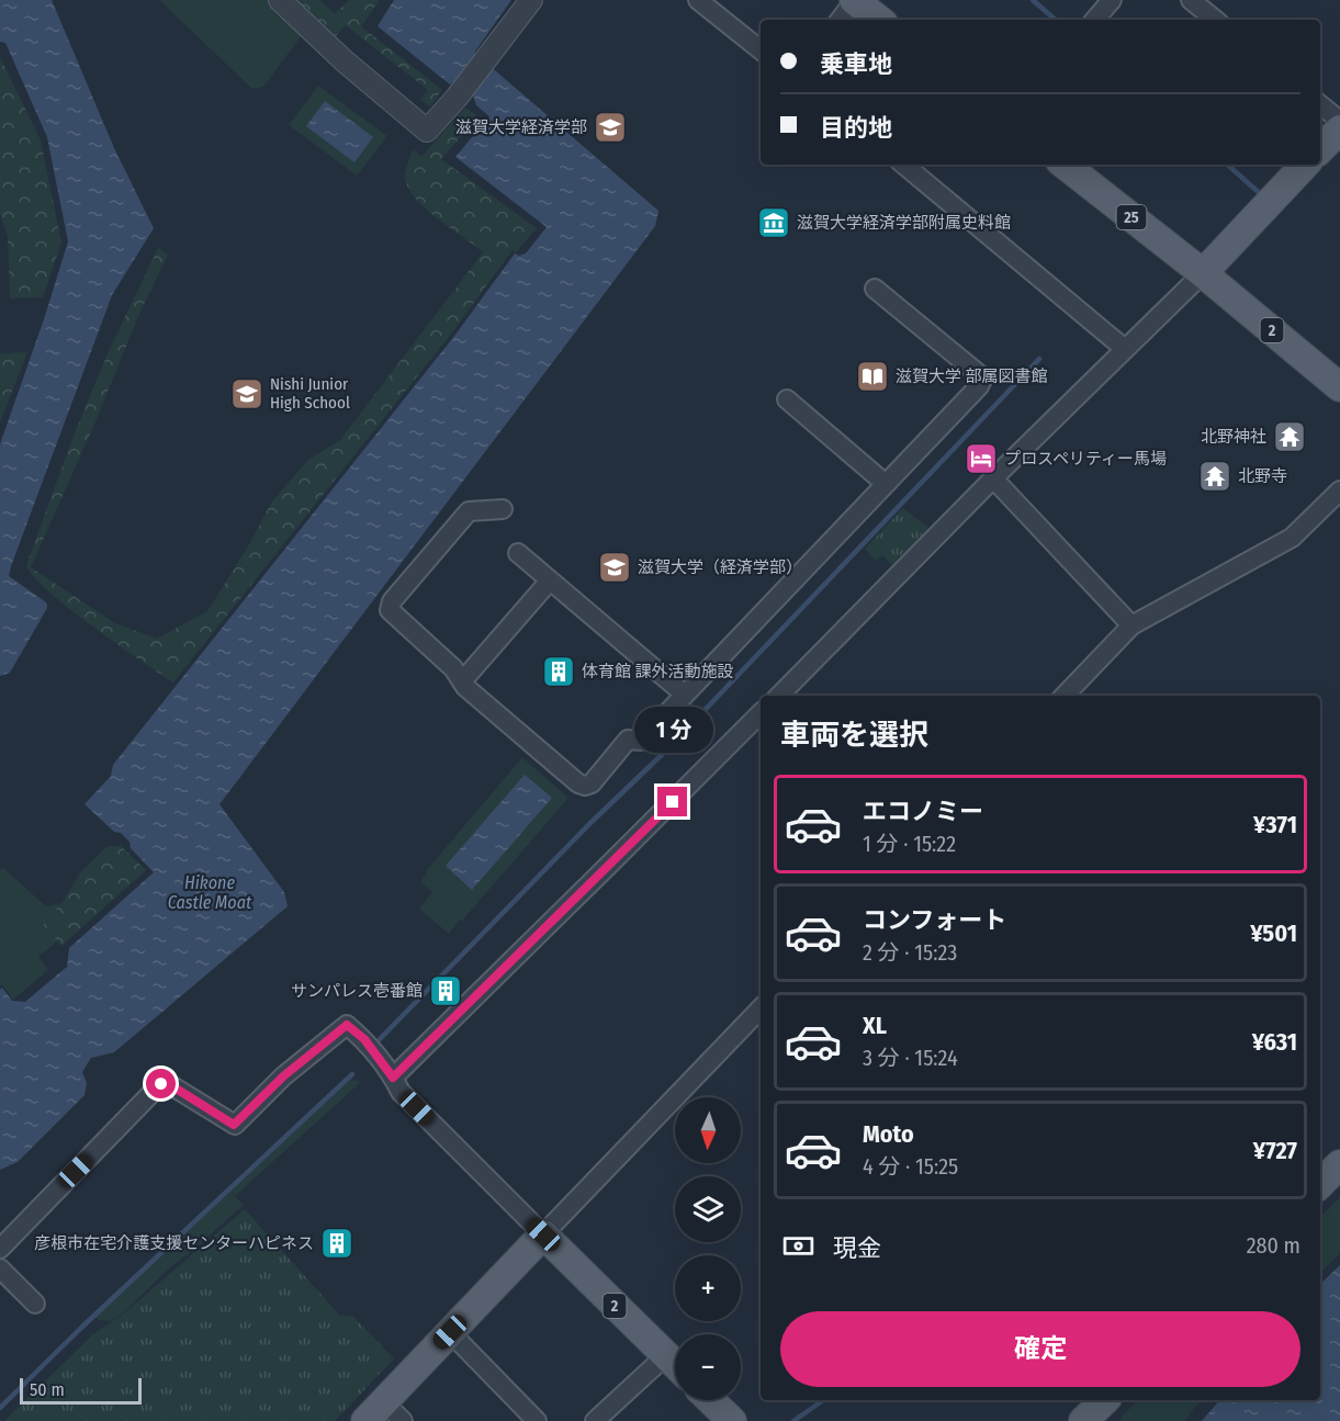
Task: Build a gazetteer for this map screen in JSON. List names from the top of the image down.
{
  "streets": {
    "main road": ["25", "2"]
  },
  "crossings": [
    ["25", "2"]
  ],
  "water": ["Hikone Castle Moat"],
  "places": {
    "school or university": ["滋賀大学経済学部", "Nishi Junior High School", "滋賀大学（経済学部）"],
    "museum": ["滋賀大学経済学部附属史料館"],
    "library": ["滋賀大学 部属図書館"],
    "temple": ["北野神社", "北野寺"],
    "hotel": ["プロスペリティー馬場"],
    "building": ["体育館 課外活動施設", "サンパレス壱番館", "彦根市在宅介護支援センターハピネス"]
  },
  "scale_bar": "50 m",
  "north": "bottom",
  "page": {
    "banner": ["乗車地", "目的地"],
    "heading": "車両を選択",
    "bubble": "1 分",
    "list": [
      {
        "name": "エコノミー",
        "note": "1 分 · 15:22",
        "value": "¥371"
      },
      {
        "name": "コンフォート",
        "note": "2 分 · 15:23",
        "value": "¥501"
      },
      {
        "name": "XL",
        "note": "3 分 · 15:24",
        "value": "¥631"
      },
      {
        "name": "Moto",
        "note": "4 分 · 15:25",
        "value": "¥727"
      }
    ],
    "map_buttons": ["+", "−"],
    "pay": ["現金", "280 m"],
    "buttons": "確定",
    "scale": "50 m"
  }
}
